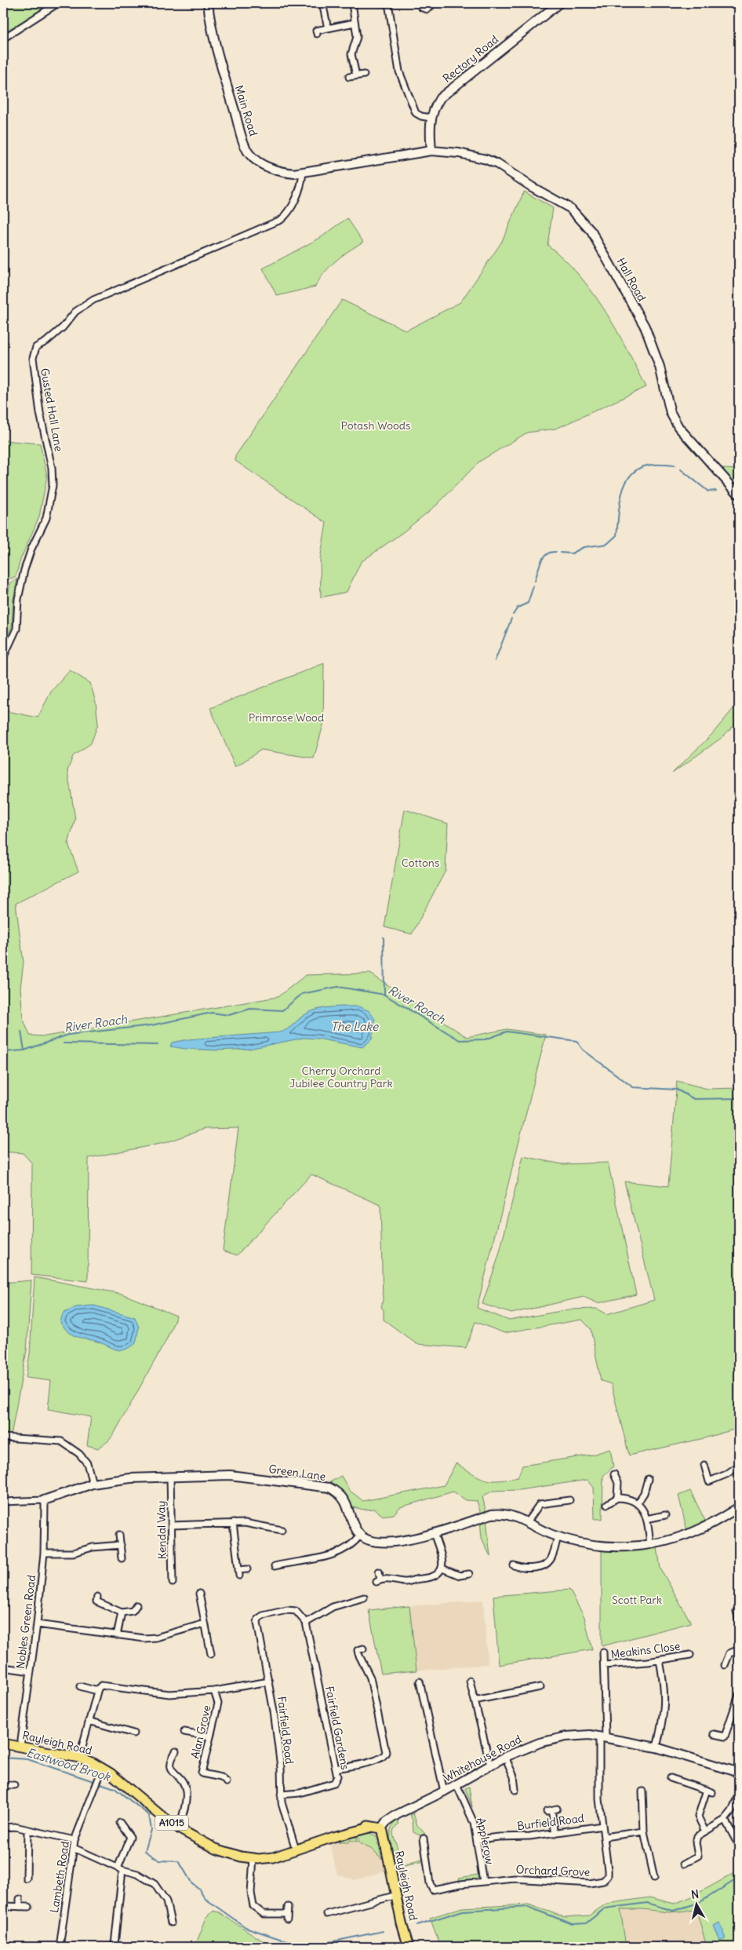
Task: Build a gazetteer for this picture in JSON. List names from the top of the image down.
{
  "streets": {
    "main road": ["Rayleigh Road", "A1015"],
    "street": [
      "Rectory Road",
      "Main Road",
      "Hall Road",
      "Gusted Hall Lane",
      "Green Lane",
      "Kendal Way",
      "Nobles Green Road",
      "Meakins Close",
      "Fairfield Gardens",
      "Fairfield Road",
      "Alan Grove",
      "Whitehouse Road",
      "Burfield Road",
      "Applerow",
      "Orchard Grove",
      "Lambeth Road"
    ]
  },
  "crossings": [
    ["Rectory Road", "Main Road"],
    ["Rectory Road", "Hall Road"],
    ["Main Road", "Hall Road"],
    ["Main Road", "Gusted Hall Lane"],
    ["Green Lane", "Kendal Way"],
    ["Green Lane", "Nobles Green Road"],
    ["Nobles Green Road", "Rayleigh Road"],
    ["Meakins Close", "Orchard Grove"],
    ["Fairfield Gardens", "Fairfield Road"],
    ["Fairfield Road", "Rayleigh Road"],
    ["Rayleigh Road", "Whitehouse Road"],
    ["Rayleigh Road", "Lambeth Road"],
    ["Whitehouse Road", "Applerow"],
    ["Whitehouse Road", "Orchard Grove"],
    ["Burfield Road", "Applerow"],
    ["Burfield Road", "Orchard Grove"],
    ["Applerow", "Orchard Grove"]
  ],
  "water": ["River Roach", "The Lake", "Eastwood Brook"],
  "parks": [
    "Potash Woods",
    "Primrose Wood",
    "Cottons",
    "Cherry Orchard Jubilee Country Park",
    "Scott Park"
  ],
  "north": "top"
}
